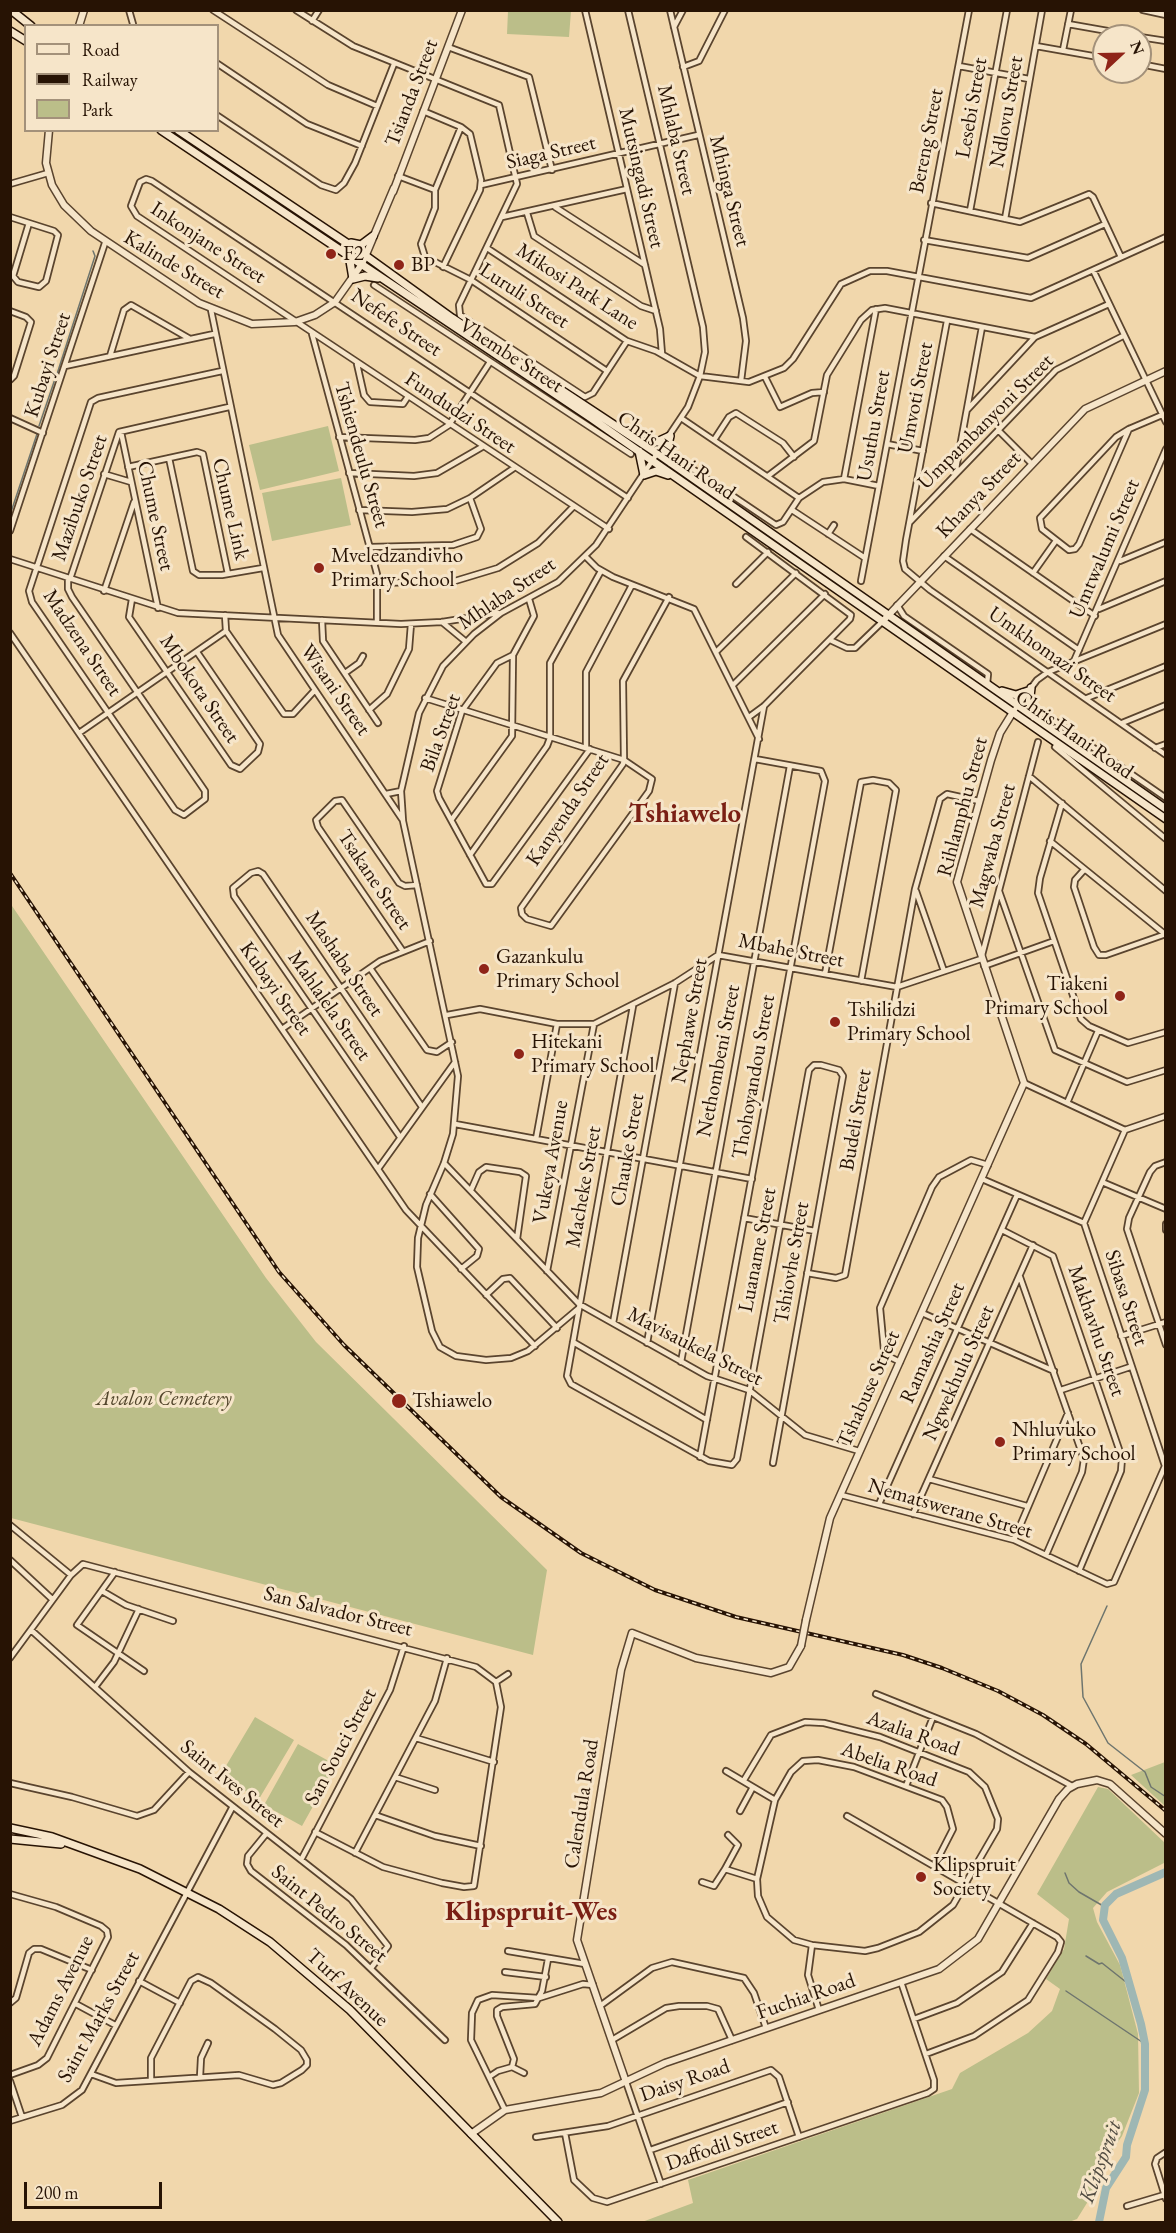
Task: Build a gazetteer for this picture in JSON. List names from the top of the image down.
{
  "streets": {
    "main road": ["Chris Hani Road", "Turf Avenue"],
    "street": [
      "Tsianda Street",
      "Lesebi Street",
      "Ndlovu Street",
      "Mhlaba Street",
      "Bereng Street",
      "Siaga Street",
      "Mutsingadi Street",
      "Mhinga Street",
      "Inkonjane Street",
      "Kalinde Street",
      "Mikosi Park Lane",
      "Luruli Street",
      "Nefefe Street",
      "Vhembe Street",
      "Kubayi Street",
      "Umvoti Street",
      "Fundudzi Street",
      "Umpambanyoni Street",
      "Usuthu Street",
      "Tshiendeulu Street",
      "Khanya Street",
      "Mazibuko Street",
      "Chume Link",
      "Chume Street",
      "Umtwalumi Street",
      "Madzena Street",
      "Umkhomazi Street",
      "Mbokota Street",
      "Wisani Street",
      "Bila Street",
      "Rihlamphu Street",
      "Kanyenda Street",
      "Magwaba Street",
      "Tsakane Street",
      "Mbahe Street",
      "Mashaba Street",
      "Mahlalela Street",
      "Nephawe Street",
      "Nethombeni Street",
      "Thohoyandou Street",
      "Budeli Street",
      "Chauke Street",
      "Vukeya Avenue",
      "Macheke Street",
      "Luaname Street",
      "Tshiovhe Street",
      "Sibasa Street",
      "Makhavhu Street",
      "Ramashia Street",
      "Mavisaukela Street",
      "Ngwekhulu Street",
      "Tshabuse Street",
      "Nematswerane Street",
      "San Salvador Street",
      "Azalia Road",
      "San Souci Street",
      "Abelia Road",
      "Saint Ives Street",
      "Calendula Road",
      "Saint Pedro Street",
      "Adams Avenue",
      "Fuchia Road",
      "Saint Marks Street",
      "Daisy Road",
      "Daffodil Street"
    ]
  },
  "crossings": [
    ["Tsianda Street", "Kalinde Street"],
    ["Tsianda Street", "Chris Hani Road"],
    ["Mhlaba Street", "Siaga Street"],
    ["Mhlaba Street", "Mikosi Park Lane"],
    ["Mhlaba Street", "Nefefe Street"],
    ["Mhlaba Street", "Kubayi Street"],
    ["Mhlaba Street", "Fundudzi Street"],
    ["Mhlaba Street", "Chris Hani Road"],
    ["Mhlaba Street", "Wisani Street"],
    ["Mhlaba Street", "Bila Street"],
    ["Mhlaba Street", "Tsakane Street"],
    ["Mhlaba Street", "Mbahe Street"],
    ["Mhlaba Street", "Macheke Street"],
    ["Mhlaba Street", "Mavisaukela Street"],
    ["Bereng Street", "Mikosi Park Lane"],
    ["Bereng Street", "Usuthu Street"],
    ["Siaga Street", "Mutsingadi Street"],
    ["Siaga Street", "Mhinga Street"],
    ["Siaga Street", "Luruli Street"],
    ["Mutsingadi Street", "Mikosi Park Lane"],
    ["Mhinga Street", "Mikosi Park Lane"],
    ["Inkonjane Street", "Kalinde Street"],
    ["Inkonjane Street", "Nefefe Street"],
    ["Inkonjane Street", "Fundudzi Street"],
    ["Kalinde Street", "Nefefe Street"],
    ["Kalinde Street", "Kubayi Street"],
    ["Kalinde Street", "Fundudzi Street"],
    ["Kalinde Street", "Chris Hani Road"],
    ["Kalinde Street", "Wisani Street"],
    ["Mikosi Park Lane", "Usuthu Street"],
    ["Umvoti Street", "Umpambanyoni Street"],
    ["Umvoti Street", "Khanya Street"],
    ["Umvoti Street", "Umkhomazi Street"],
    ["Fundudzi Street", "Tshiendeulu Street"],
    ["Chris Hani Road", "Khanya Street"],
    ["Chris Hani Road", "Rihlamphu Street"],
    ["Khanya Street", "Umkhomazi Street"],
    ["Mazibuko Street", "Chume Street"],
    ["Mazibuko Street", "Madzena Street"],
    ["Mazibuko Street", "Wisani Street"],
    ["Chume Link", "Chume Street"],
    ["Madzena Street", "Wisani Street"],
    ["Rihlamphu Street", "Magwaba Street"],
    ["Rihlamphu Street", "Budeli Street"],
    ["Rihlamphu Street", "Tshabuse Street"],
    ["Mbahe Street", "Nephawe Street"],
    ["Mbahe Street", "Nethombeni Street"],
    ["Mbahe Street", "Thohoyandou Street"],
    ["Mbahe Street", "Budeli Street"],
    ["Mbahe Street", "Chauke Street"],
    ["Mbahe Street", "Vukeya Avenue"],
    ["Mbahe Street", "Macheke Street"],
    ["Mashaba Street", "Mahlalela Street"],
    ["Nephawe Street", "Thohoyandou Street"],
    ["Nephawe Street", "Mavisaukela Street"],
    ["Nethombeni Street", "Thohoyandou Street"],
    ["Nethombeni Street", "Mavisaukela Street"],
    ["Thohoyandou Street", "Macheke Street"],
    ["Thohoyandou Street", "Luaname Street"],
    ["Thohoyandou Street", "Mavisaukela Street"],
    ["Budeli Street", "Tshiovhe Street"],
    ["Chauke Street", "Mavisaukela Street"],
    ["Vukeya Avenue", "Mavisaukela Street"],
    ["Macheke Street", "Luaname Street"],
    ["Macheke Street", "Mavisaukela Street"],
    ["Luaname Street", "Tshiovhe Street"],
    ["Luaname Street", "Mavisaukela Street"],
    ["Tshiovhe Street", "Mavisaukela Street"],
    ["Sibasa Street", "Nematswerane Street"],
    ["Makhavhu Street", "Ramashia Street"],
    ["Makhavhu Street", "Ngwekhulu Street"],
    ["Makhavhu Street", "Nematswerane Street"],
    ["Ramashia Street", "Nematswerane Street"],
    ["Mavisaukela Street", "Tshabuse Street"],
    ["Ngwekhulu Street", "Nematswerane Street"],
    ["Tshabuse Street", "Nematswerane Street"],
    ["Tshabuse Street", "Calendula Road"],
    ["San Salvador Street", "San Souci Street"],
    ["Azalia Road", "Abelia Road"],
    ["San Souci Street", "Saint Ives Street"],
    ["Saint Ives Street", "Saint Pedro Street"],
    ["Saint Ives Street", "Saint Marks Street"],
    ["Calendula Road", "Fuchia Road"],
    ["Calendula Road", "Daisy Road"],
    ["Calendula Road", "Daffodil Street"],
    ["Turf Avenue", "Fuchia Road"],
    ["Turf Avenue", "Saint Marks Street"],
    ["Daisy Road", "Daffodil Street"]
  ],
  "districts": ["Tshiawelo", "Klipspruit-Wes"],
  "water": ["Klipspruit"],
  "parks": ["Avalon Cemetery"],
  "places": [
    "F2",
    "BP",
    "Mveledzandivho Primary School",
    "Gazankulu Primary School",
    "Tiakeni Primary School",
    "Tshilidzi Primary School",
    "Hitekani Primary School",
    "Tshiawelo",
    "Nhluvuko Primary School",
    "Klipspruit Society"
  ],
  "legend": ["Road", "Railway", "Park"],
  "scale_bar": "200 m",
  "north": "right"
}
